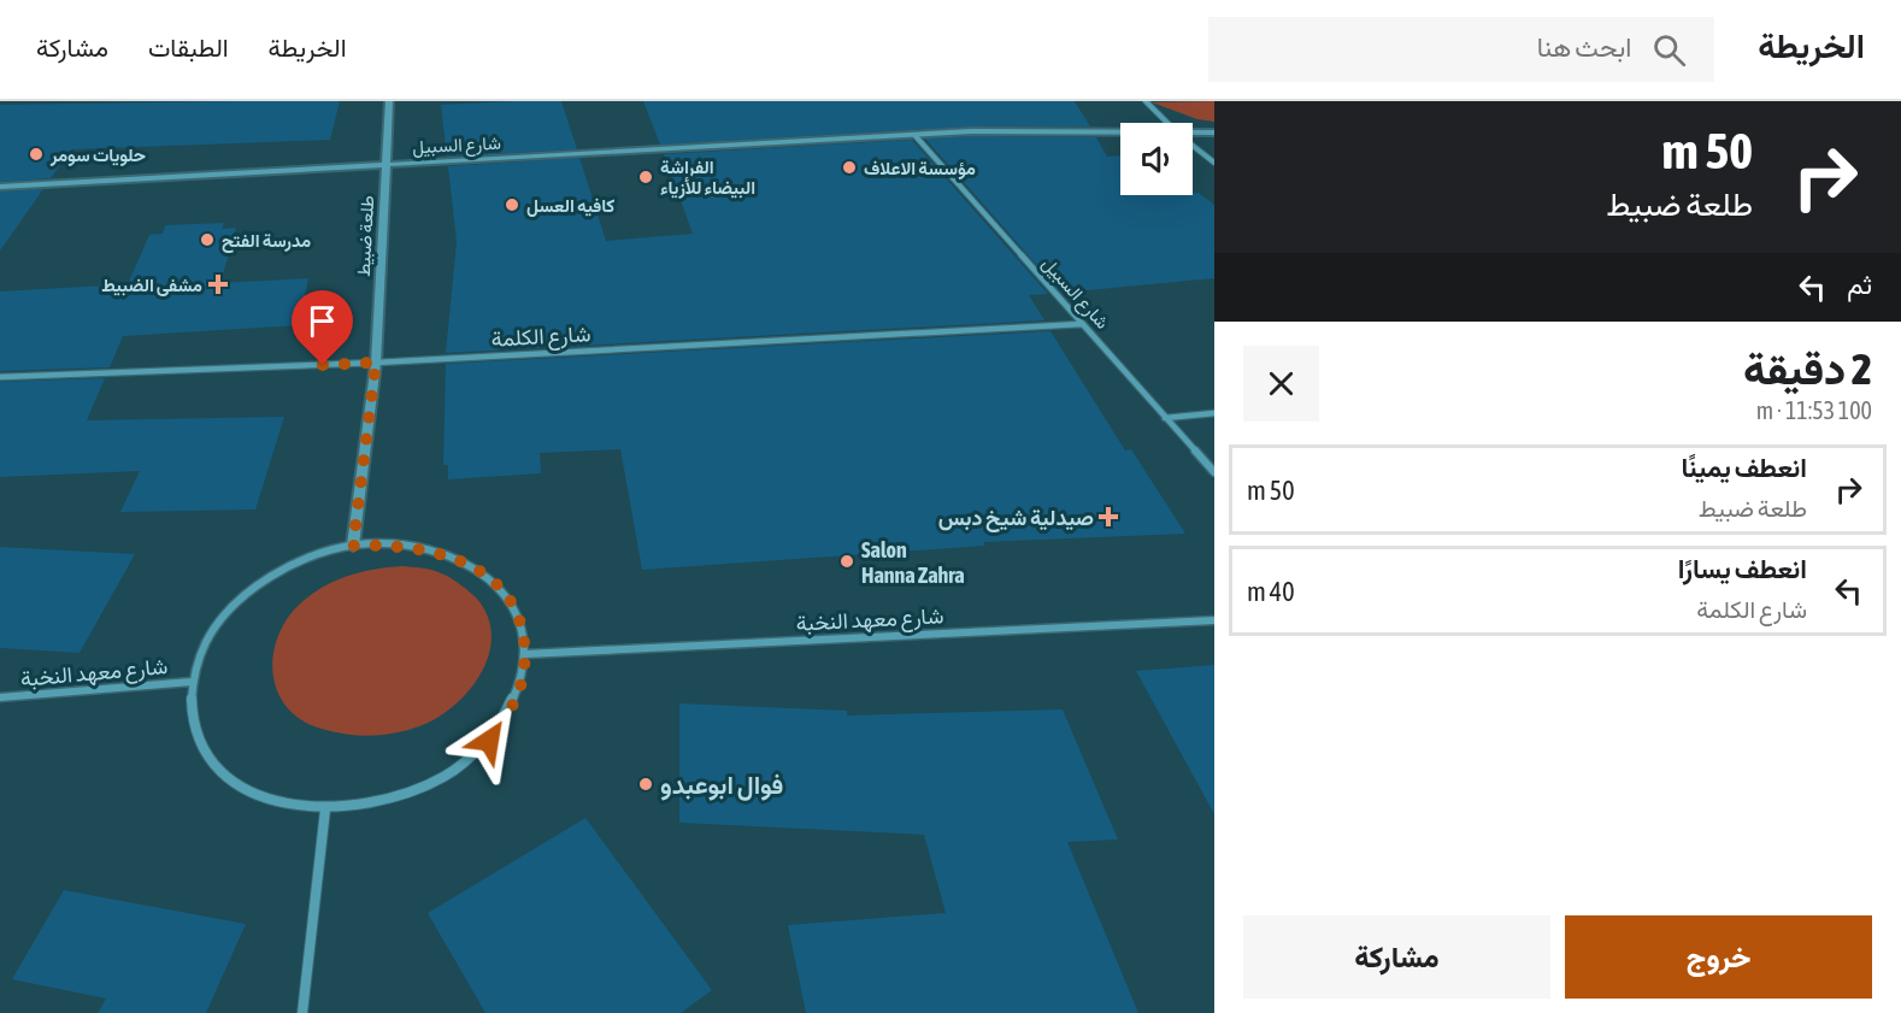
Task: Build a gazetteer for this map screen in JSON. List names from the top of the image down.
{
  "streets": {
    "street": [
      "شارع السبيل",
      "طلعة ضبيط",
      "شارع الكلمة",
      "شارع معهد النخبة"
    ]
  },
  "crossings": [
    ["شارع السبيل", "طلعة ضبيط"],
    ["شارع السبيل", "شارع الكلمة"],
    ["طلعة ضبيط", "شارع الكلمة"]
  ],
  "places": {
    "other": [
      "حلويات سومر",
      "مؤسسة الاعلاف",
      "الفراشة البيضاء للأزياء",
      "كافيه العسل",
      "مدرسة الفتح",
      "Salon Hanna Zahra",
      "فوال ابوعبدو"
    ],
    "health": ["مشفى الضبيط", "صيدلية شيخ دبس"]
  },
  "page": {
    "header": "الخريطة",
    "search": "ابحث هنا",
    "nav": ["الخريطة", "الطبقات", "مشاركة"],
    "turn": ["50 m", "طلعة ضبيط"],
    "then": "ثم",
    "heading": ["2 دقيقة", "100 m · 11:53"],
    "list": [
      {
        "name": "انعطف يمينًا",
        "note": "طلعة ضبيط",
        "value": "50 m"
      },
      {
        "name": "انعطف يسارًا",
        "note": "شارع الكلمة",
        "value": "40 m"
      }
    ],
    "buttons": ["خروج", "مشاركة"]
  }
}
